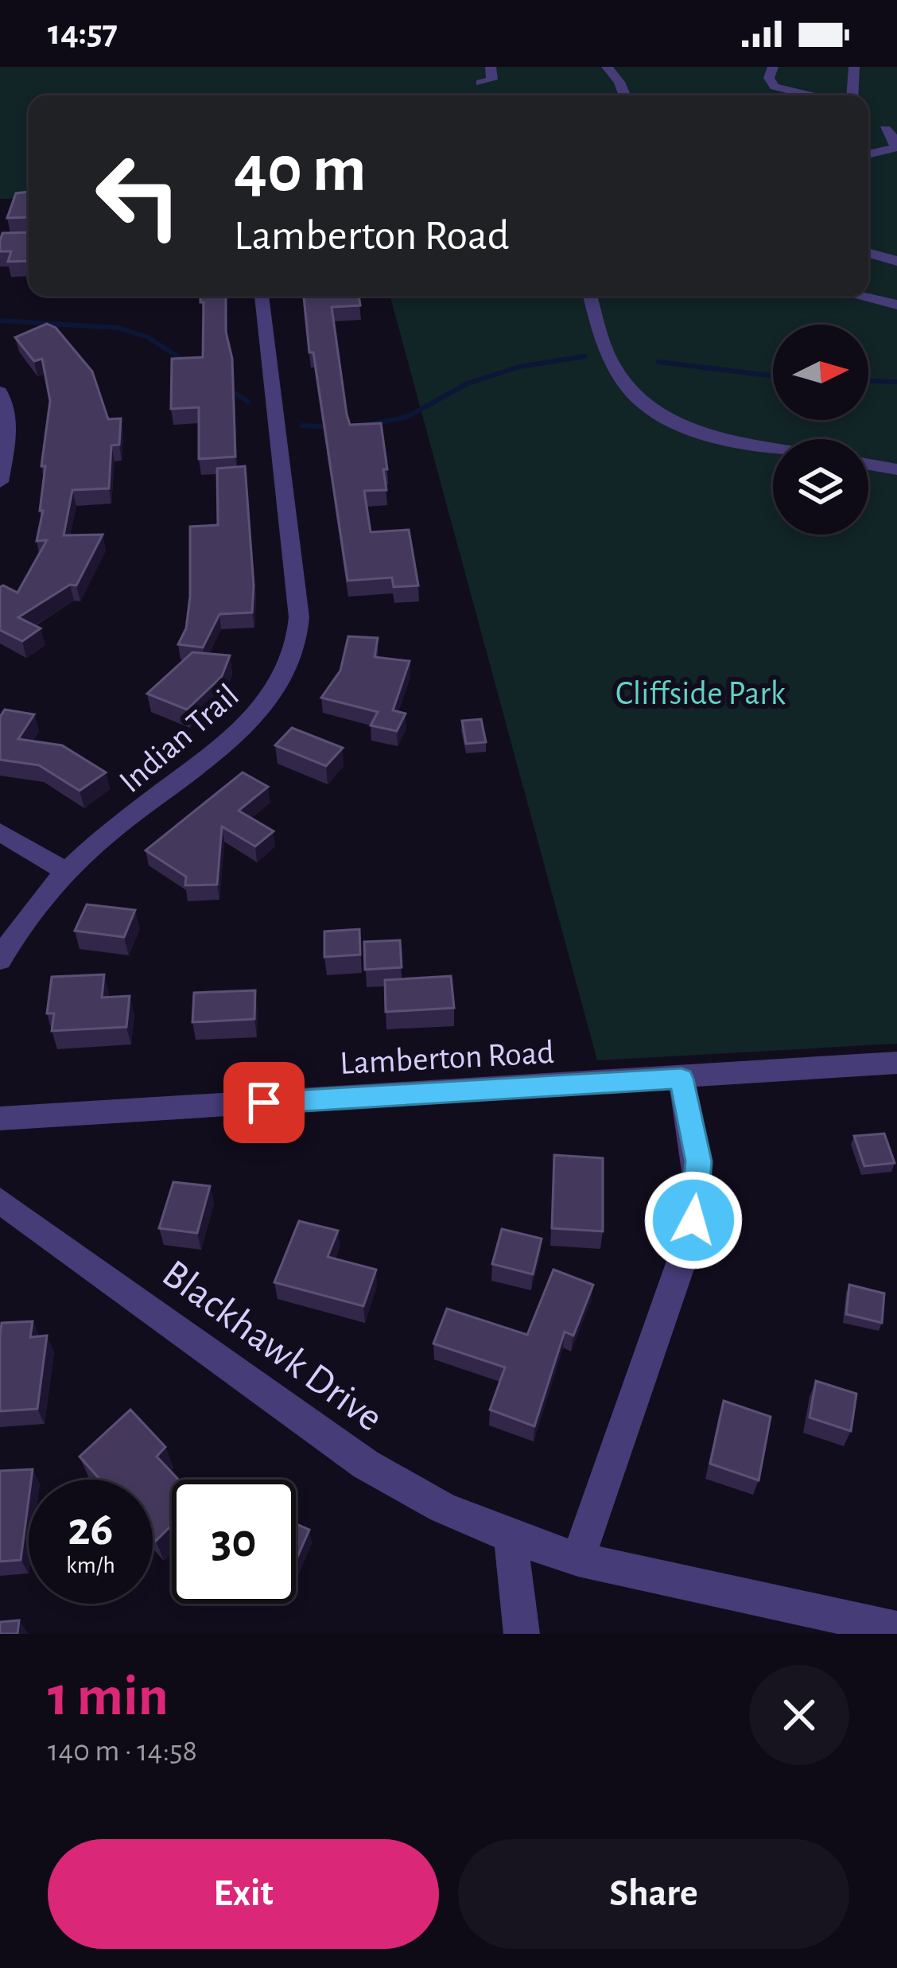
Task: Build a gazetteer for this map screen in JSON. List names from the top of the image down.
{
  "streets": {
    "street": ["Indian Trail", "Lamberton Road", "Blackhawk Drive"]
  },
  "parks": ["Cliffside Park"],
  "north": "right",
  "page": {
    "status": "14:57",
    "turn": ["40 m", "Lamberton Road"],
    "speed": "26 km/h",
    "limit": "30",
    "heading": ["1 min", "140 m · 14:58"],
    "buttons": ["Exit", "Share"]
  }
}
